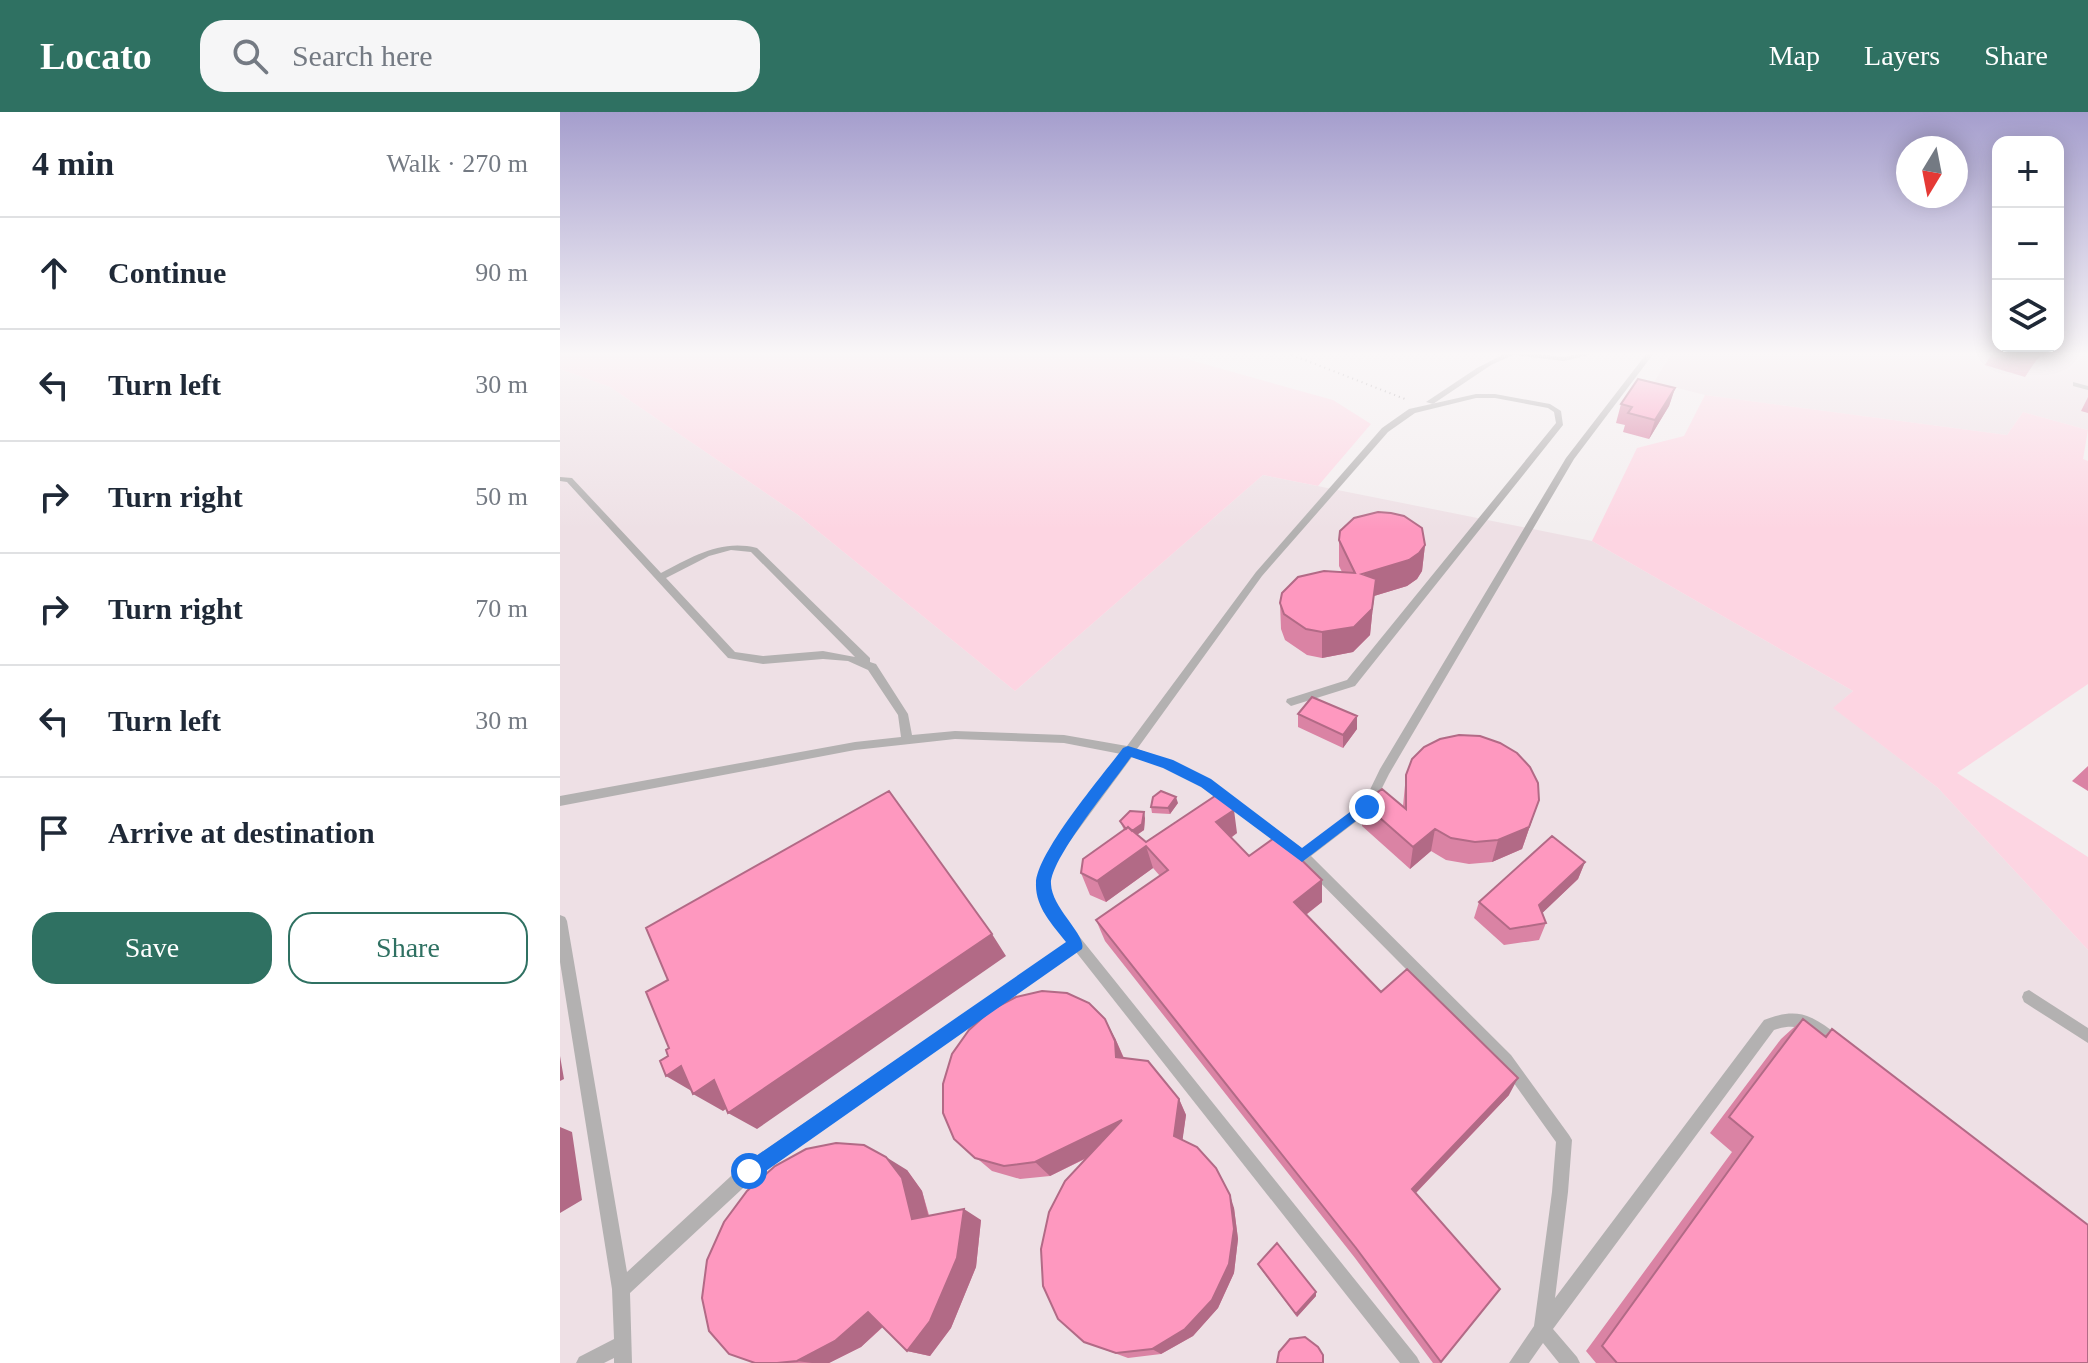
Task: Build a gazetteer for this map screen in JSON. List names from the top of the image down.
{
  "north": "bottom",
  "page": {
    "header": "Locato",
    "search": "Search here",
    "nav": ["Map", "Layers", "Share"],
    "heading": ["4 min", "Walk · 270 m"],
    "map_buttons": ["+", "−"],
    "list": [
      ["Continue", "90 m"],
      ["Turn left", "30 m"],
      ["Turn right", "50 m"],
      ["Turn right", "70 m"],
      ["Turn left", "30 m"],
      "Arrive at destination"
    ],
    "buttons": ["Save", "Share"]
  }
}
